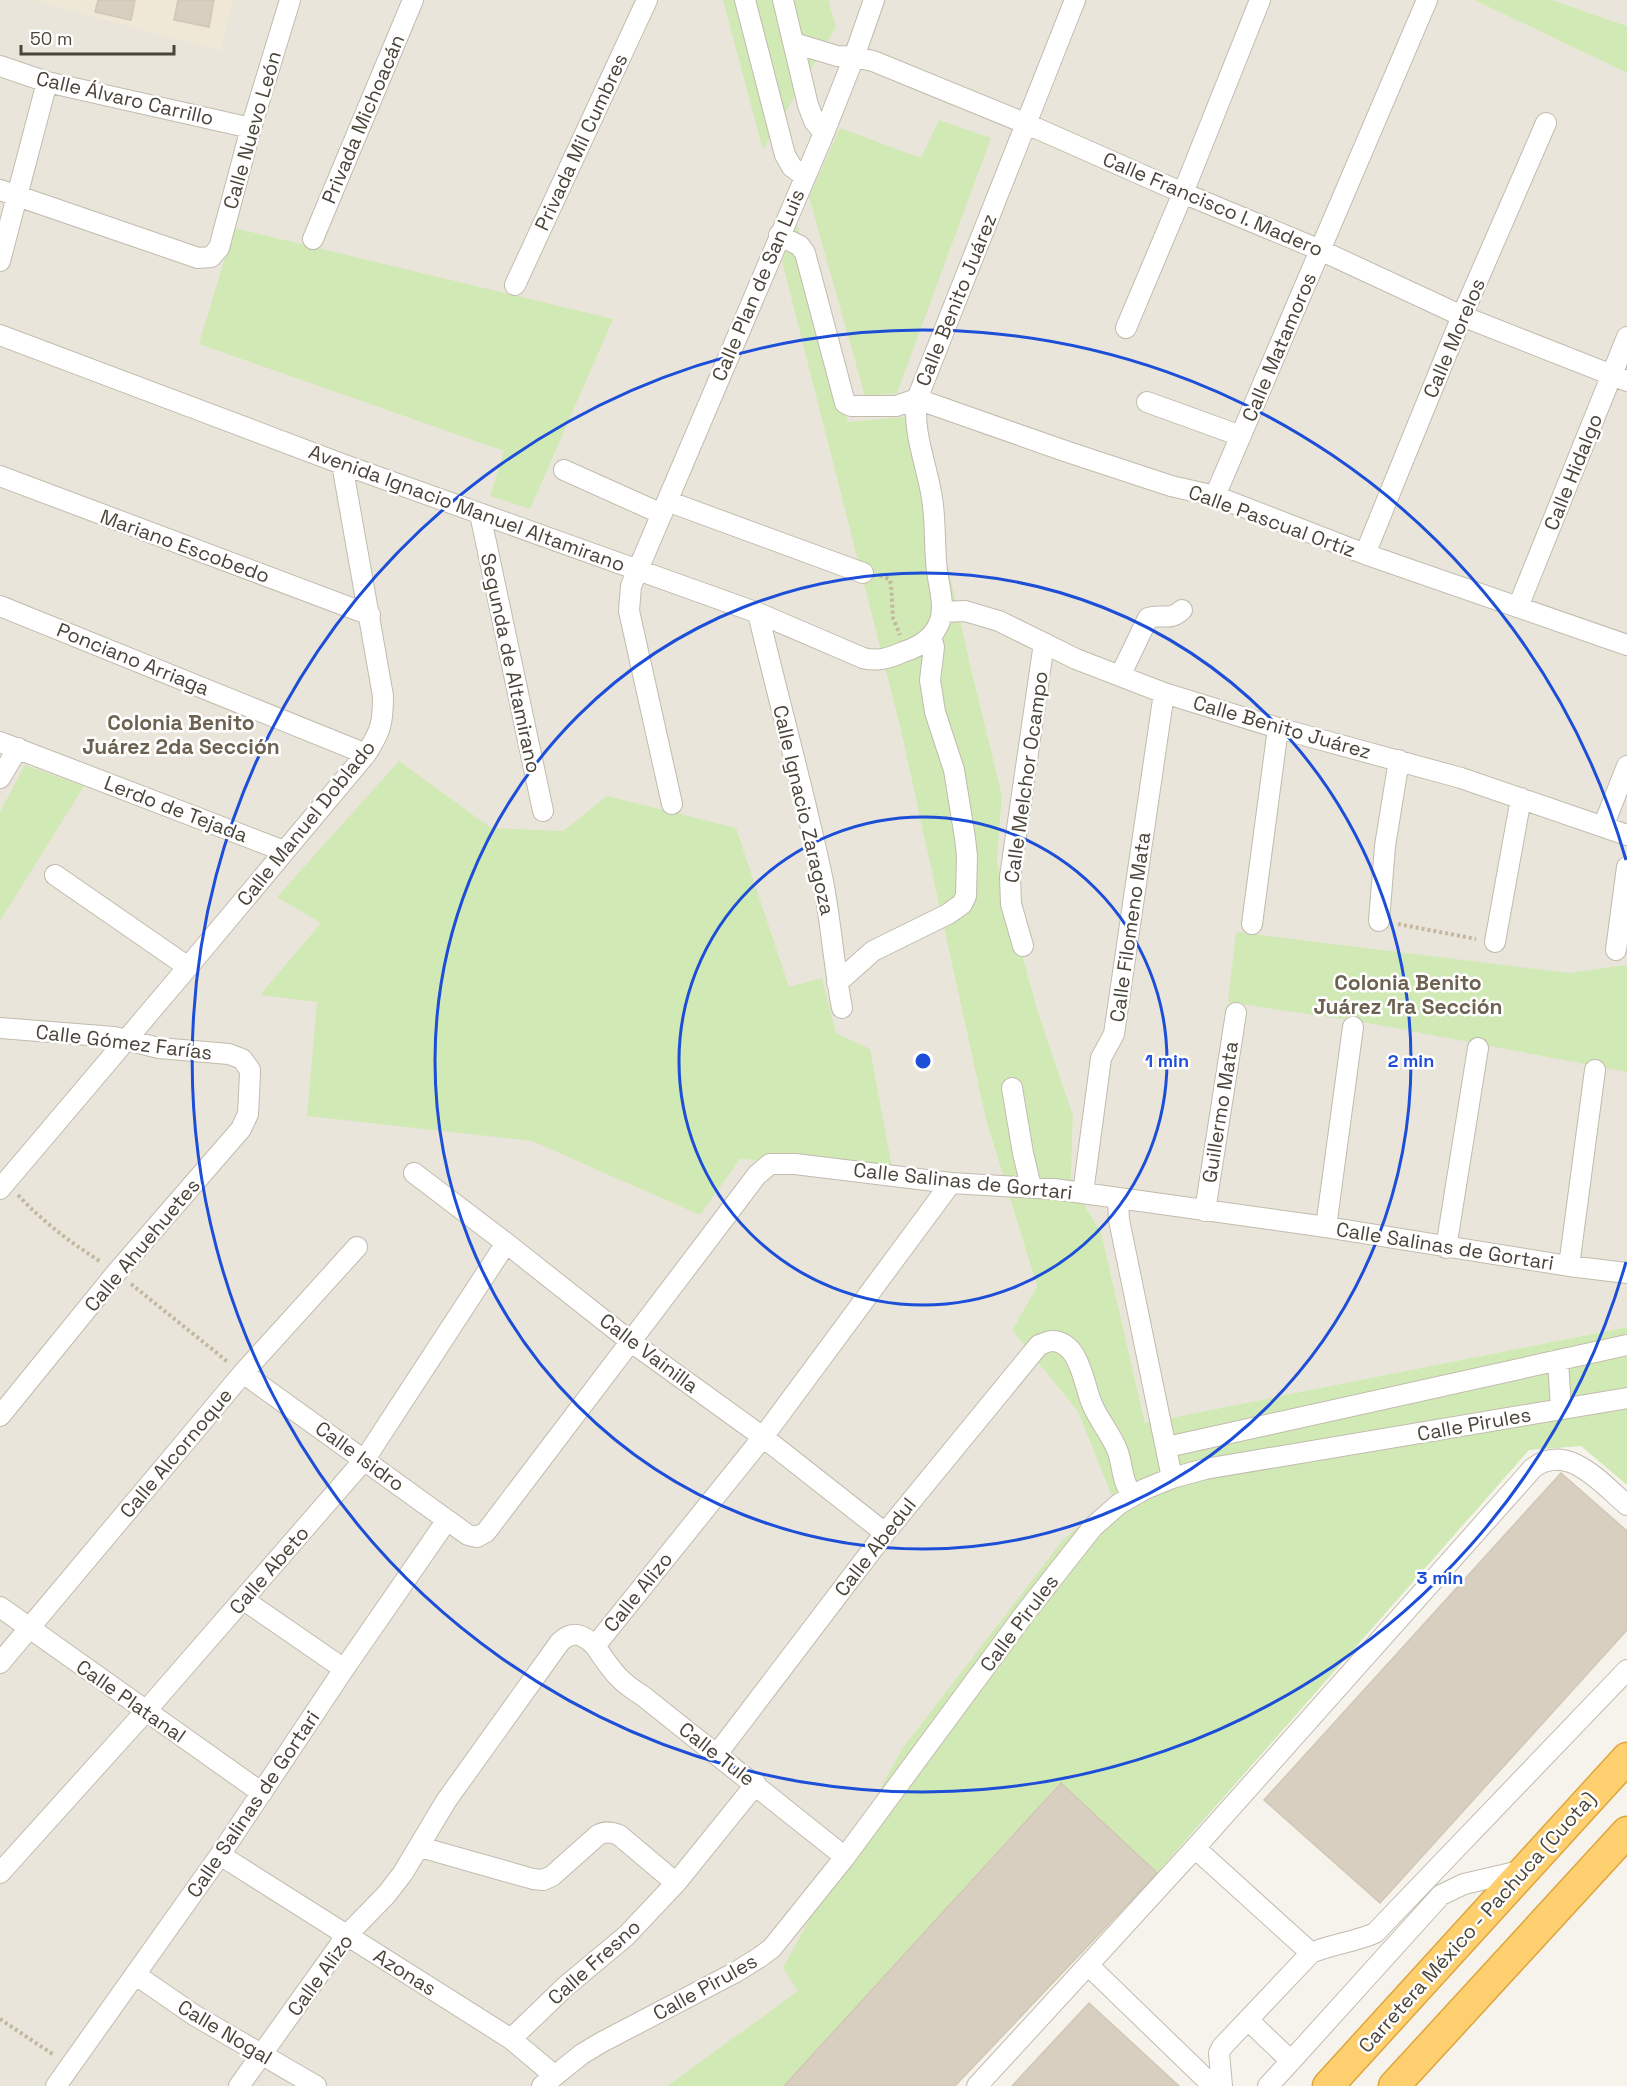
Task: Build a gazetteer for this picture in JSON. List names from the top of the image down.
{
  "streets": {
    "highway": ["Carretera México - Pachuca (Cuota)"],
    "street": [
      "Calle Álvaro Carrillo",
      "Privada Michoacán",
      "Calle Nuevo León",
      "Privada Mil Cumbres",
      "Calle Francisco I. Madero",
      "Calle Plan de San Luis",
      "Calle Benito Juárez",
      "Calle Morelos",
      "Calle Matamoros",
      "Calle Hidalgo",
      "Avenida Ignacio Manuel Altamirano",
      "Calle Pascual Ortíz",
      "Mariano Escobedo",
      "Ponciano Arriaga",
      "Segunda de Altamirano",
      "Calle Melchor Ocampo",
      "Lerdo de Tejada",
      "Calle Ignacio Zaragoza",
      "Calle Manuel Doblado",
      "Calle Filomeno Mata",
      "Calle Gómez Farías",
      "Guillermo Mata",
      "Calle Salinas de Gortari",
      "Calle Ahuehuetes",
      "Calle Vainilla",
      "Calle Pirules",
      "Calle Alcornoque",
      "Calle Isidro",
      "Calle Abedul",
      "Calle Abeto",
      "Calle Alizo",
      "Calle Platanal",
      "Calle Tule",
      "Calle Fresno",
      "Azonas",
      "Calle Nogal"
    ]
  },
  "crossings": [
    ["Calle Álvaro Carrillo", "Calle Nuevo León"],
    ["Calle Francisco I. Madero", "Calle Plan de San Luis"],
    ["Calle Francisco I. Madero", "Calle Benito Juárez"],
    ["Calle Francisco I. Madero", "Calle Morelos"],
    ["Calle Francisco I. Madero", "Calle Matamoros"],
    ["Calle Francisco I. Madero", "Calle Hidalgo"],
    ["Calle Plan de San Luis", "Avenida Ignacio Manuel Altamirano"],
    ["Calle Benito Juárez", "Calle Pascual Ortíz"],
    ["Calle Benito Juárez", "Calle Melchor Ocampo"],
    ["Calle Benito Juárez", "Calle Filomeno Mata"],
    ["Calle Morelos", "Calle Pascual Ortíz"],
    ["Calle Matamoros", "Calle Pascual Ortíz"],
    ["Calle Hidalgo", "Calle Pascual Ortíz"],
    ["Avenida Ignacio Manuel Altamirano", "Segunda de Altamirano"],
    ["Avenida Ignacio Manuel Altamirano", "Calle Ignacio Zaragoza"],
    ["Avenida Ignacio Manuel Altamirano", "Calle Manuel Doblado"],
    ["Mariano Escobedo", "Calle Manuel Doblado"],
    ["Ponciano Arriaga", "Calle Manuel Doblado"],
    ["Lerdo de Tejada", "Calle Manuel Doblado"],
    ["Calle Manuel Doblado", "Calle Gómez Farías"],
    ["Calle Filomeno Mata", "Calle Salinas de Gortari"],
    ["Calle Gómez Farías", "Calle Ahuehuetes"],
    ["Guillermo Mata", "Calle Salinas de Gortari"],
    ["Calle Salinas de Gortari", "Calle Vainilla"],
    ["Calle Salinas de Gortari", "Calle Isidro"],
    ["Calle Salinas de Gortari", "Calle Alizo"],
    ["Calle Salinas de Gortari", "Calle Platanal"],
    ["Calle Salinas de Gortari", "Azonas"],
    ["Calle Salinas de Gortari", "Calle Nogal"],
    ["Calle Vainilla", "Calle Abedul"],
    ["Calle Vainilla", "Calle Abeto"],
    ["Calle Vainilla", "Calle Alizo"],
    ["Calle Pirules", "Calle Abedul"],
    ["Calle Pirules", "Calle Tule"],
    ["Calle Pirules", "Azonas"],
    ["Calle Alcornoque", "Calle Isidro"],
    ["Calle Alcornoque", "Calle Platanal"],
    ["Calle Isidro", "Calle Abeto"],
    ["Calle Abedul", "Calle Tule"],
    ["Calle Abeto", "Calle Platanal"],
    ["Calle Alizo", "Calle Tule"],
    ["Calle Alizo", "Azonas"],
    ["Calle Alizo", "Calle Nogal"],
    ["Calle Tule", "Calle Fresno"],
    ["Calle Fresno", "Azonas"]
  ],
  "districts": ["Colonia Benito Juárez 2da Sección", "Colonia Benito Juárez 1ra Sección"],
  "scale_bar": "50 m",
  "rings": ["1 min", "2 min", "3 min"]
}
